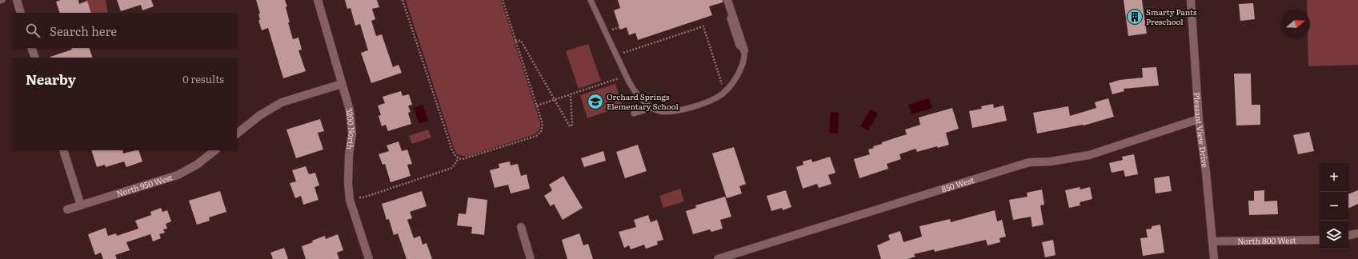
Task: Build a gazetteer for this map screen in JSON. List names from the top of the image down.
{
  "streets": {
    "street": [
      "3200 North",
      "Pleasant View Drive",
      "850 West",
      "North 950 West",
      "North 800 West"
    ]
  },
  "crossings": [
    ["Pleasant View Drive", "850 West"],
    ["Pleasant View Drive", "North 800 West"]
  ],
  "places": {
    "building": ["Smarty Pants Preschool"],
    "school or university": ["Orchard Springs Elementary School"]
  },
  "north": "right",
  "page": {
    "search": "Search here",
    "heading": ["Nearby", "0 results"],
    "map_buttons": ["+", "−"]
  }
}
